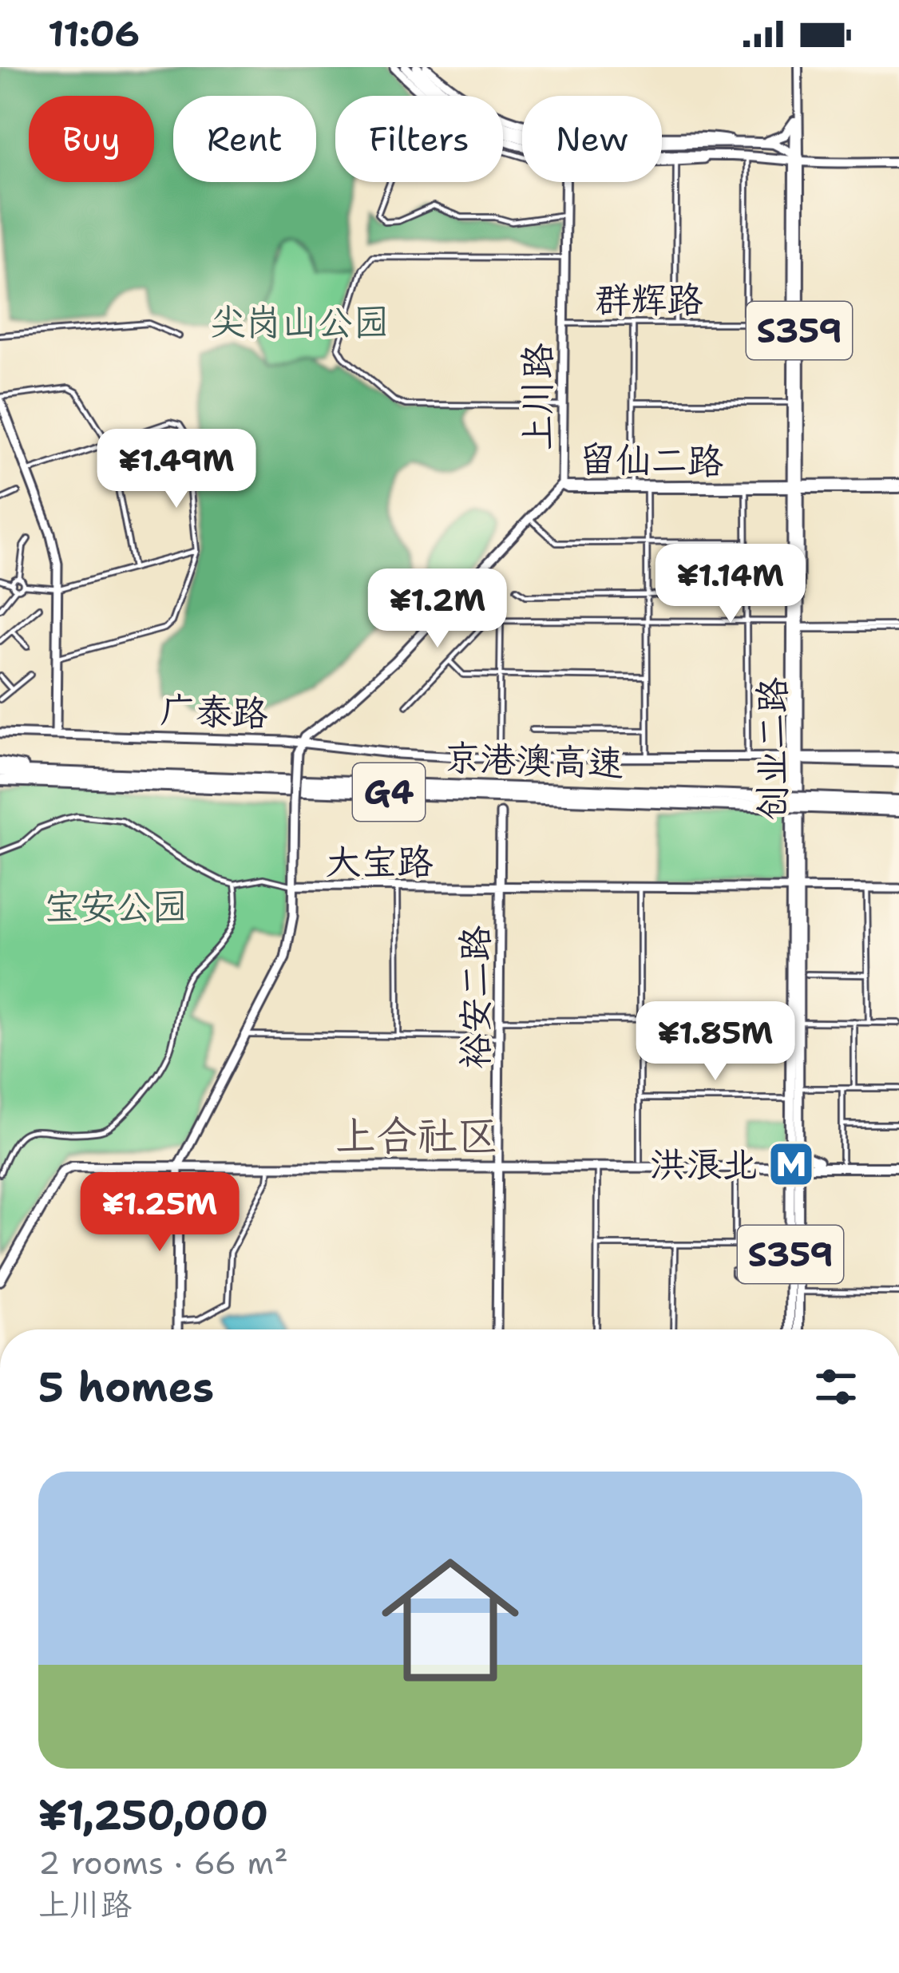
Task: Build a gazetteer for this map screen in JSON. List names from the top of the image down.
{
  "streets": {
    "highway": ["京港澳高速", "G4"],
    "main road": [
      "S359",
      "上川路",
      "广泰路",
      "创业二路",
      "大宝路",
      "裕安二路"
    ],
    "street": ["群辉路", "留仙二路"]
  },
  "crossings": [
    ["群辉路", "上川路"],
    ["群辉路", "创业二路"],
    ["上川路", "留仙二路"],
    ["上川路", "广泰路"],
    ["留仙二路", "创业二路"],
    ["广泰路", "创业二路"],
    ["创业二路", "大宝路"],
    ["京港澳高速", "G4"],
    ["大宝路", "裕安二路"]
  ],
  "districts": ["上合社区"],
  "parks": ["尖岗山公园", "宝安公园"],
  "places": {
    "metro station": ["洪浪北"]
  },
  "page": {
    "status": "11:06",
    "chip": [
      "Buy",
      "Rent",
      "Filters",
      "New"
    ],
    "price": [
      "¥1.49M",
      "¥1.14M",
      "¥1.2M",
      "¥1.85M",
      "¥1.25M"
    ],
    "heading": "5 homes",
    "list": [
      {
        "name": "¥1,250,000",
        "note": "2 rooms · 66 m² · 上川路"
      }
    ]
  }
}
